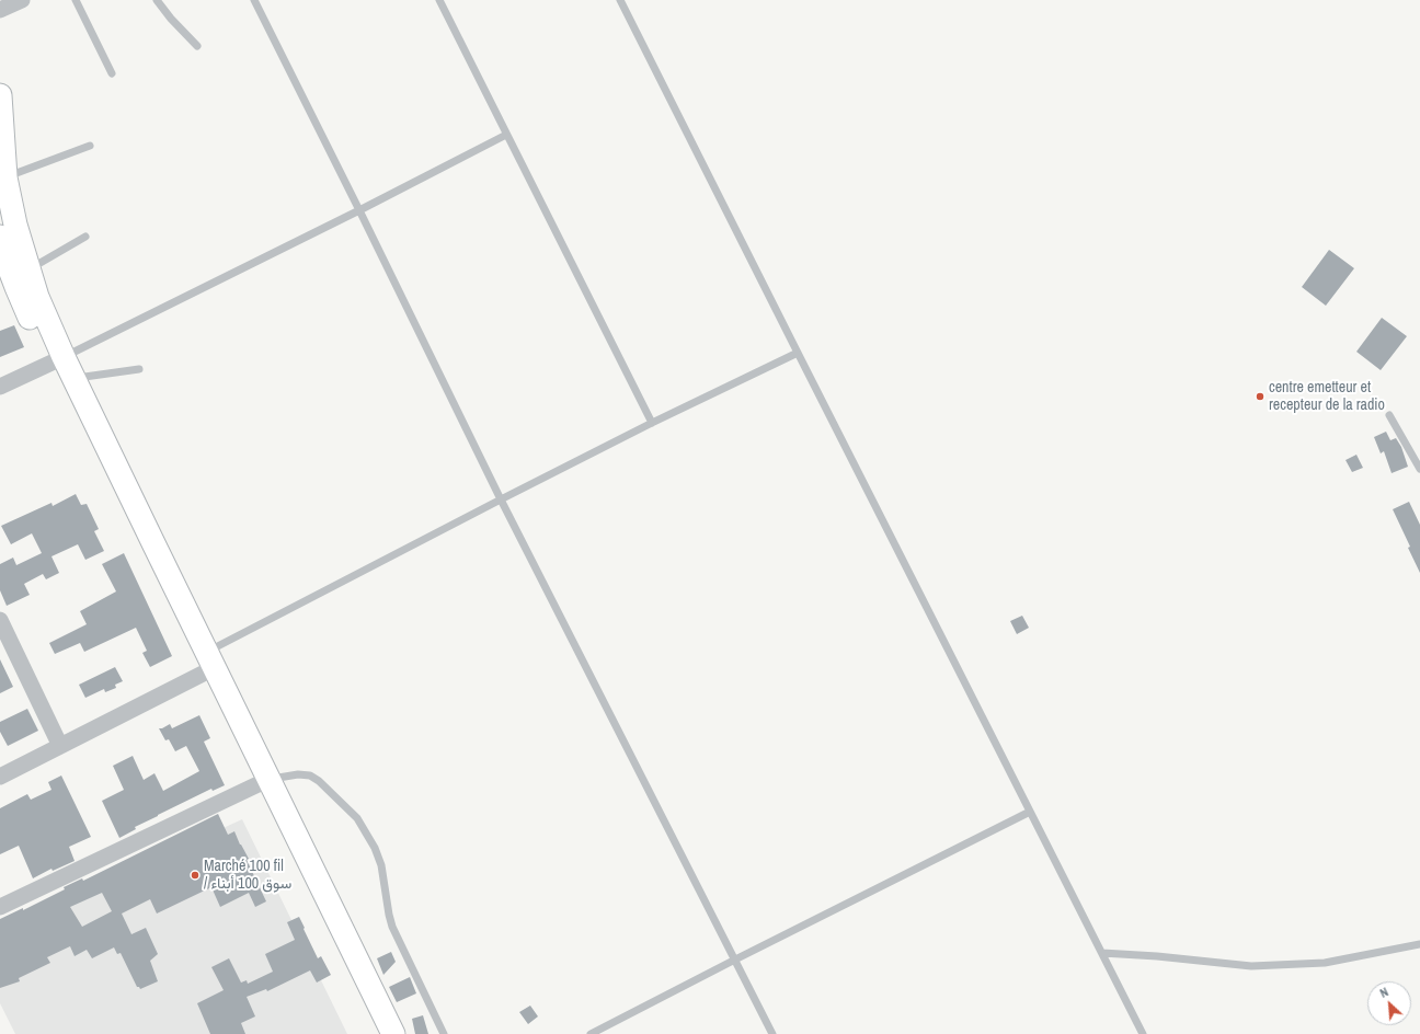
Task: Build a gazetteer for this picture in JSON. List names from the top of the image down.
{
  "places": ["centre emetteur et recepteur de la radio", "Marché 100 fil / سوق 100 أبناء"],
  "north": "top left"
}
